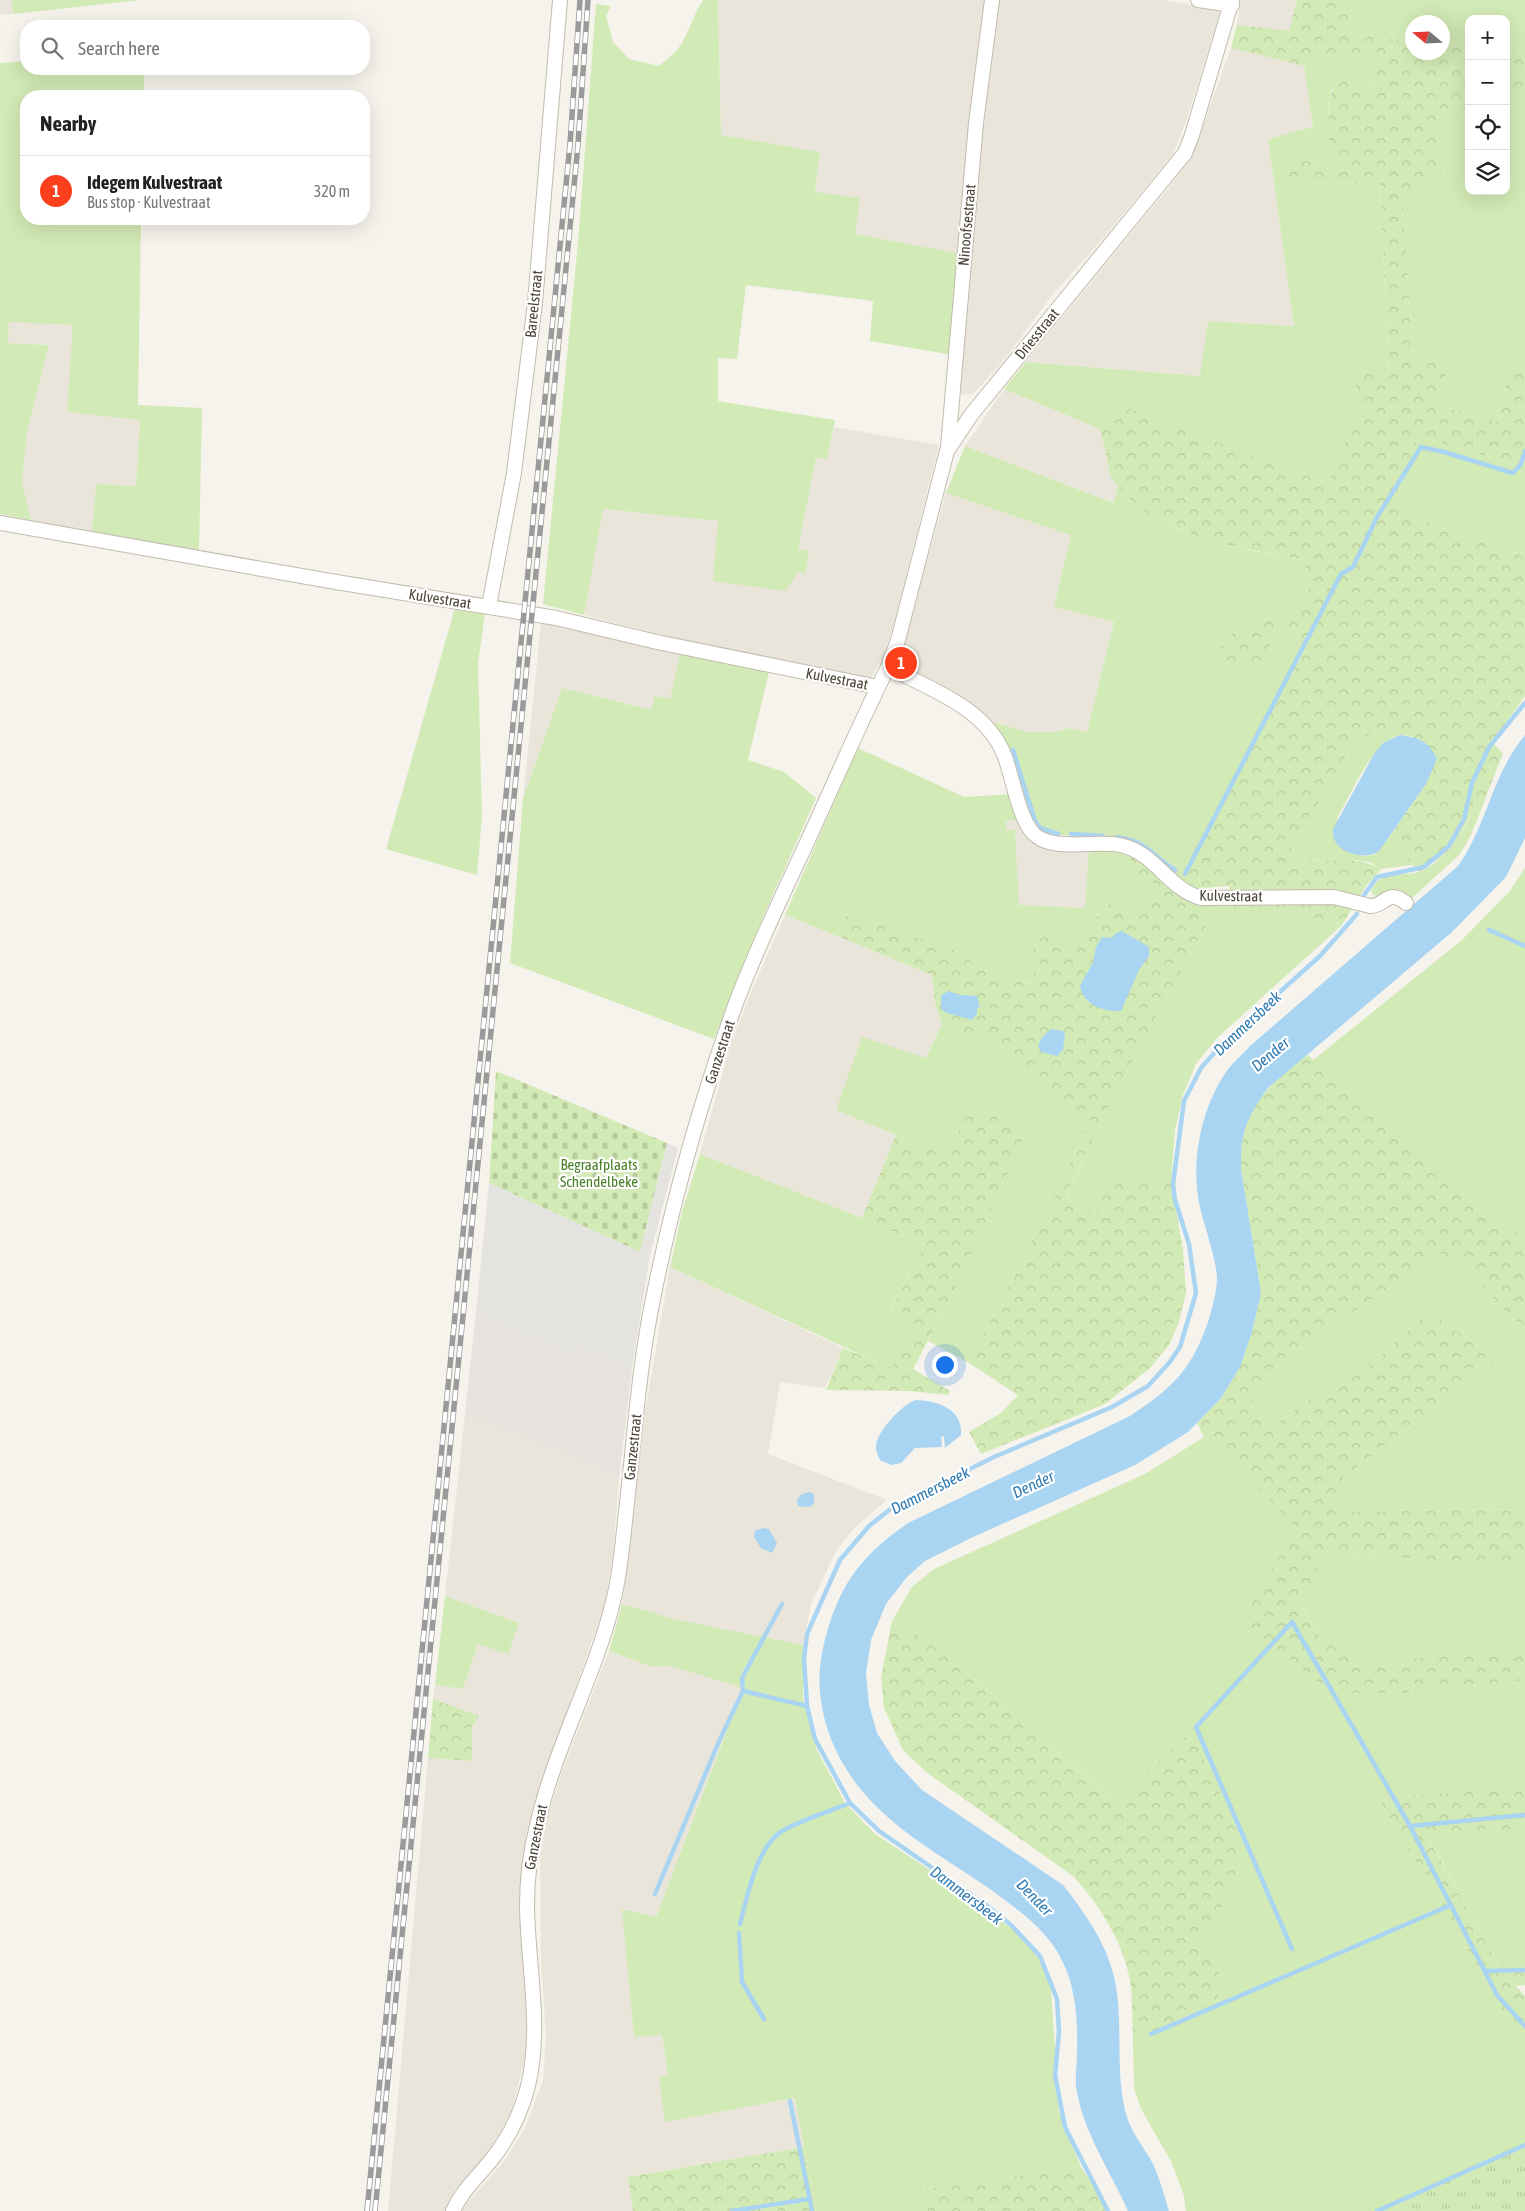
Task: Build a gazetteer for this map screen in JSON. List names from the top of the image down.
{
  "streets": {
    "street": [
      "Ninoofsestraat",
      "Bareelstraat",
      "Driesstraat",
      "Kulvestraat",
      "Ganzestraat"
    ]
  },
  "crossings": [
    ["Ninoofsestraat", "Driesstraat"],
    ["Bareelstraat", "Kulvestraat"],
    ["Driesstraat", "Kulvestraat"],
    ["Driesstraat", "Ganzestraat"],
    ["Kulvestraat", "Ganzestraat"]
  ],
  "water": ["Dammersbeek", "Dender"],
  "parks": ["Begraafplaats Schendelbeke"],
  "north": "left",
  "page": {
    "map_buttons": ["+", "−"],
    "search": "Search here",
    "heading": "Nearby",
    "list": [
      {
        "mark": "1",
        "name": "Idegem Kulvestraat",
        "note": "Bus stop · Kulvestraat",
        "value": "320 m"
      }
    ],
    "pins": "1"
  }
}
